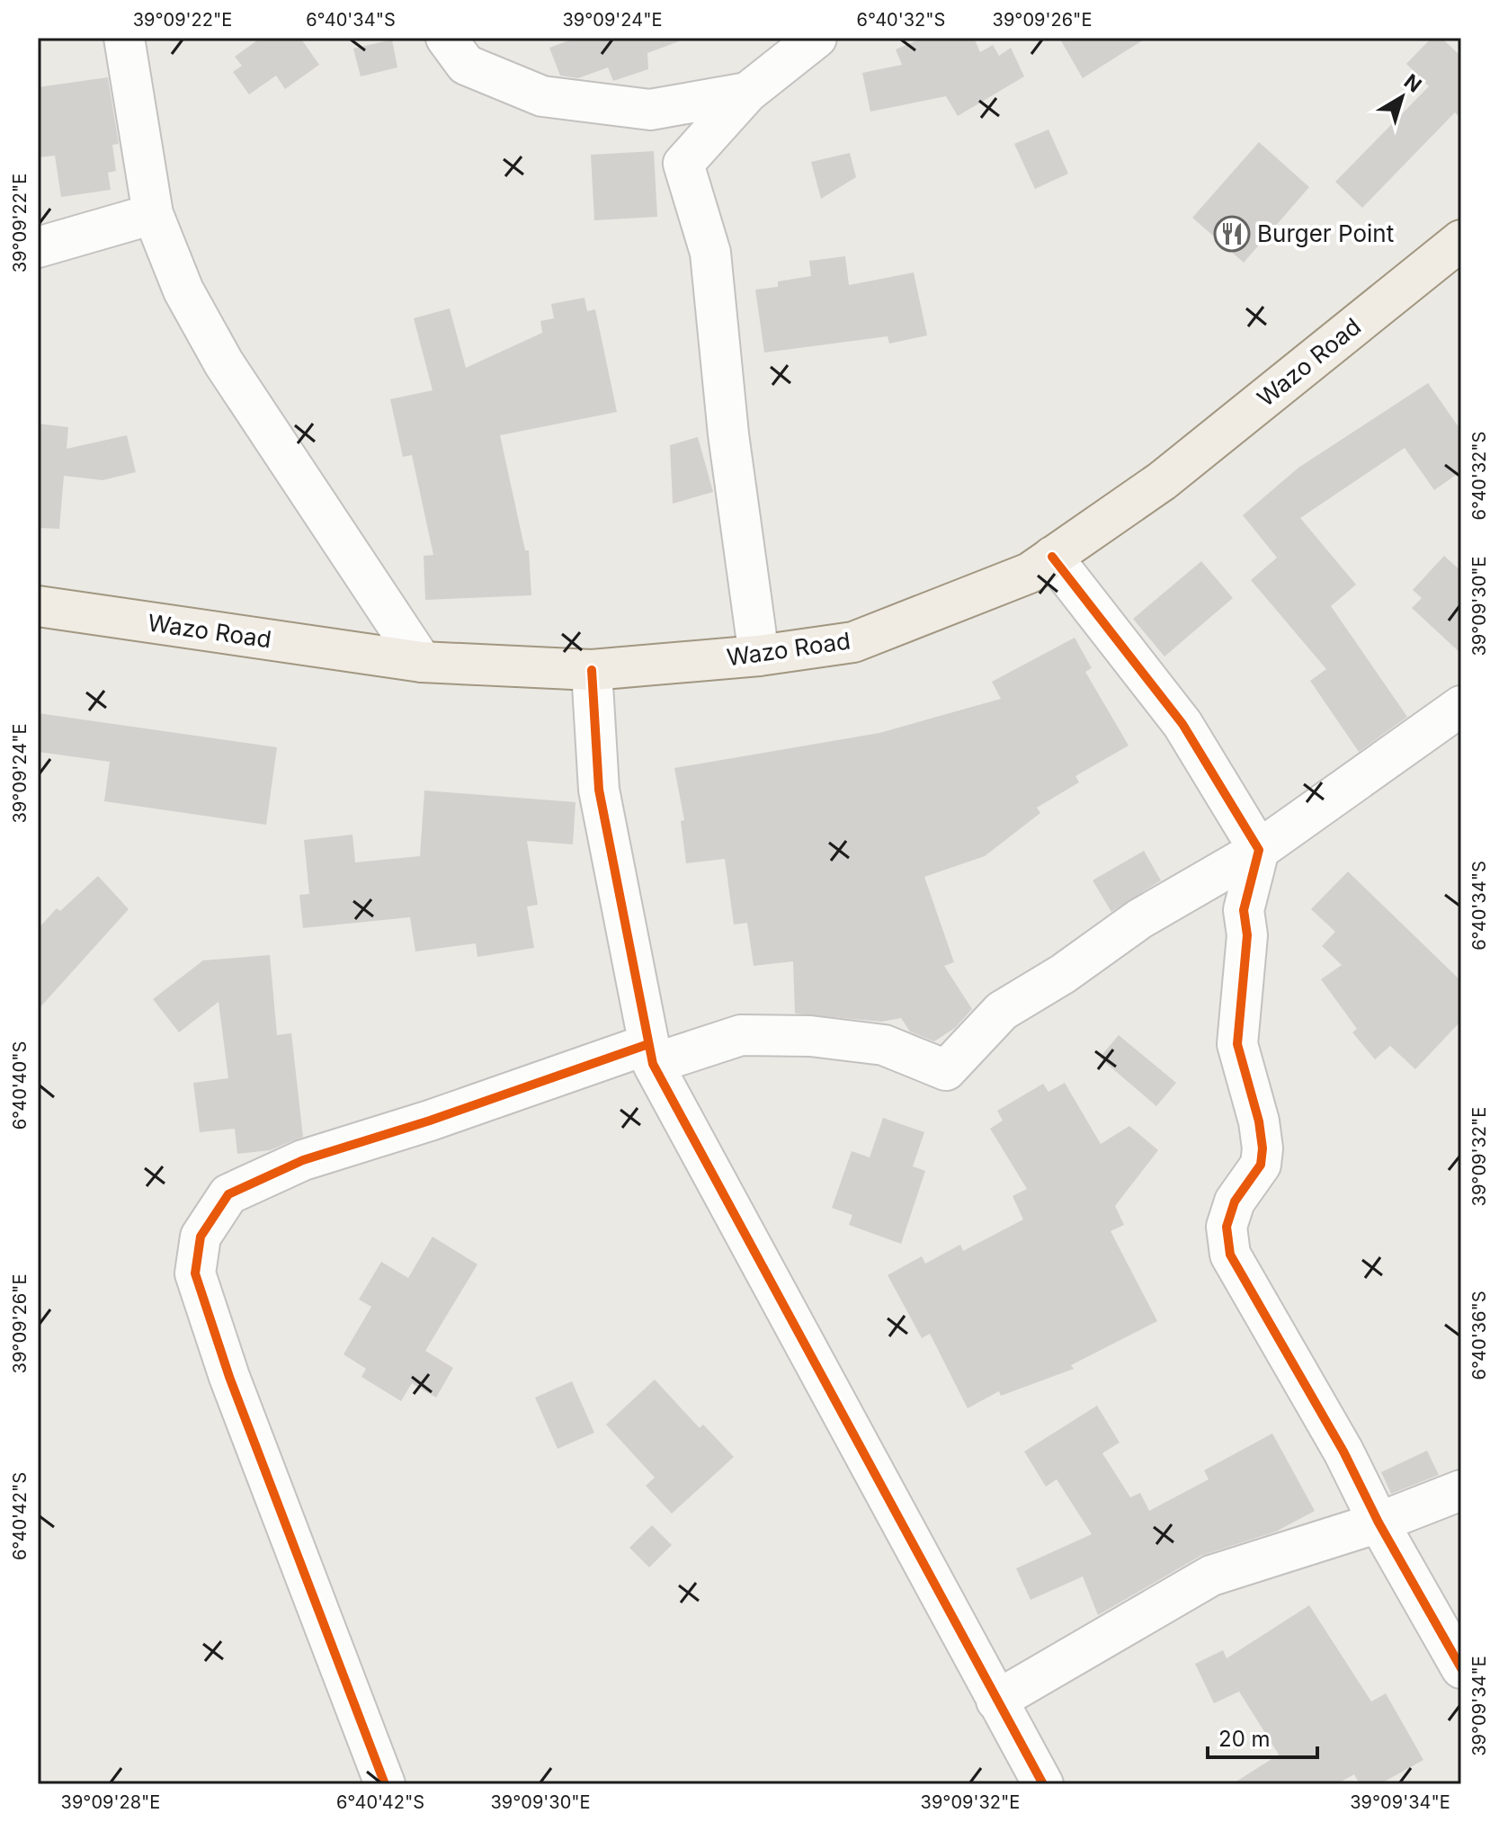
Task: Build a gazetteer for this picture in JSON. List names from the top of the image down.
{
  "streets": {
    "main road": ["Wazo Road"]
  },
  "places": {
    "restaurant": ["Burger Point"]
  },
  "scale_bar": "20 m",
  "north": "top right",
  "coordinates": [
    "39°09'22\"E",
    "6°40'34\"S",
    "39°09'24\"E",
    "6°40'32\"S",
    "39°09'26\"E",
    "39°09'30\"E",
    "6°40'40\"S",
    "39°09'32\"E",
    "6°40'36\"S",
    "6°40'42\"S",
    "39°09'34\"E",
    "39°09'28\"E"
  ]
}
